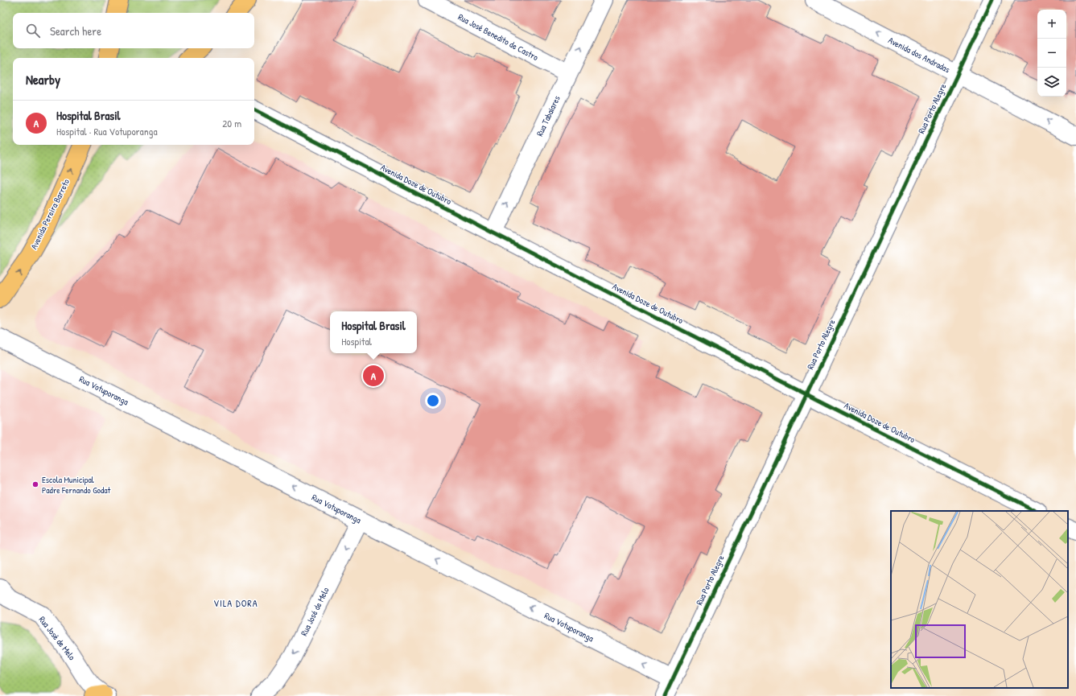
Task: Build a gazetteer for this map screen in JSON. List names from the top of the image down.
{
  "streets": {
    "main road": ["Avenida Pereira Barreto"],
    "street": [
      "Rua José Benedito de Castro",
      "Avenida dos Andradas",
      "Rua Porto Alegre",
      "Rua Tabaiares",
      "Avenida Doze de Outubro",
      "Rua Votuporanga",
      "Rua José de Melo"
    ]
  },
  "crossings": [
    ["Rua José Benedito de Castro", "Rua Tabaiares"],
    ["Avenida dos Andradas", "Rua Porto Alegre"],
    ["Rua Porto Alegre", "Avenida Doze de Outubro"],
    ["Rua Porto Alegre", "Rua Votuporanga"],
    ["Rua Tabaiares", "Avenida Doze de Outubro"],
    ["Rua Votuporanga", "Rua José de Melo"]
  ],
  "one_way": [
    "Avenida dos Andradas",
    "Rua Tabaiares",
    "Avenida Pereira Barreto",
    "Rua Votuporanga",
    "Rua José de Melo"
  ],
  "districts": ["VILA DORA"],
  "places": ["Escola Municipal Padre Fernando Godat"],
  "page": {
    "map_buttons": ["+", "−"],
    "search": "Search here",
    "heading": "Nearby",
    "list": [
      {
        "mark": "A",
        "name": "Hospital Brasil",
        "note": "Hospital · Rua Votuporanga",
        "value": "20 m"
      }
    ],
    "popup": ["Hospital Brasil", "Hospital"],
    "pins": "A"
  }
}
